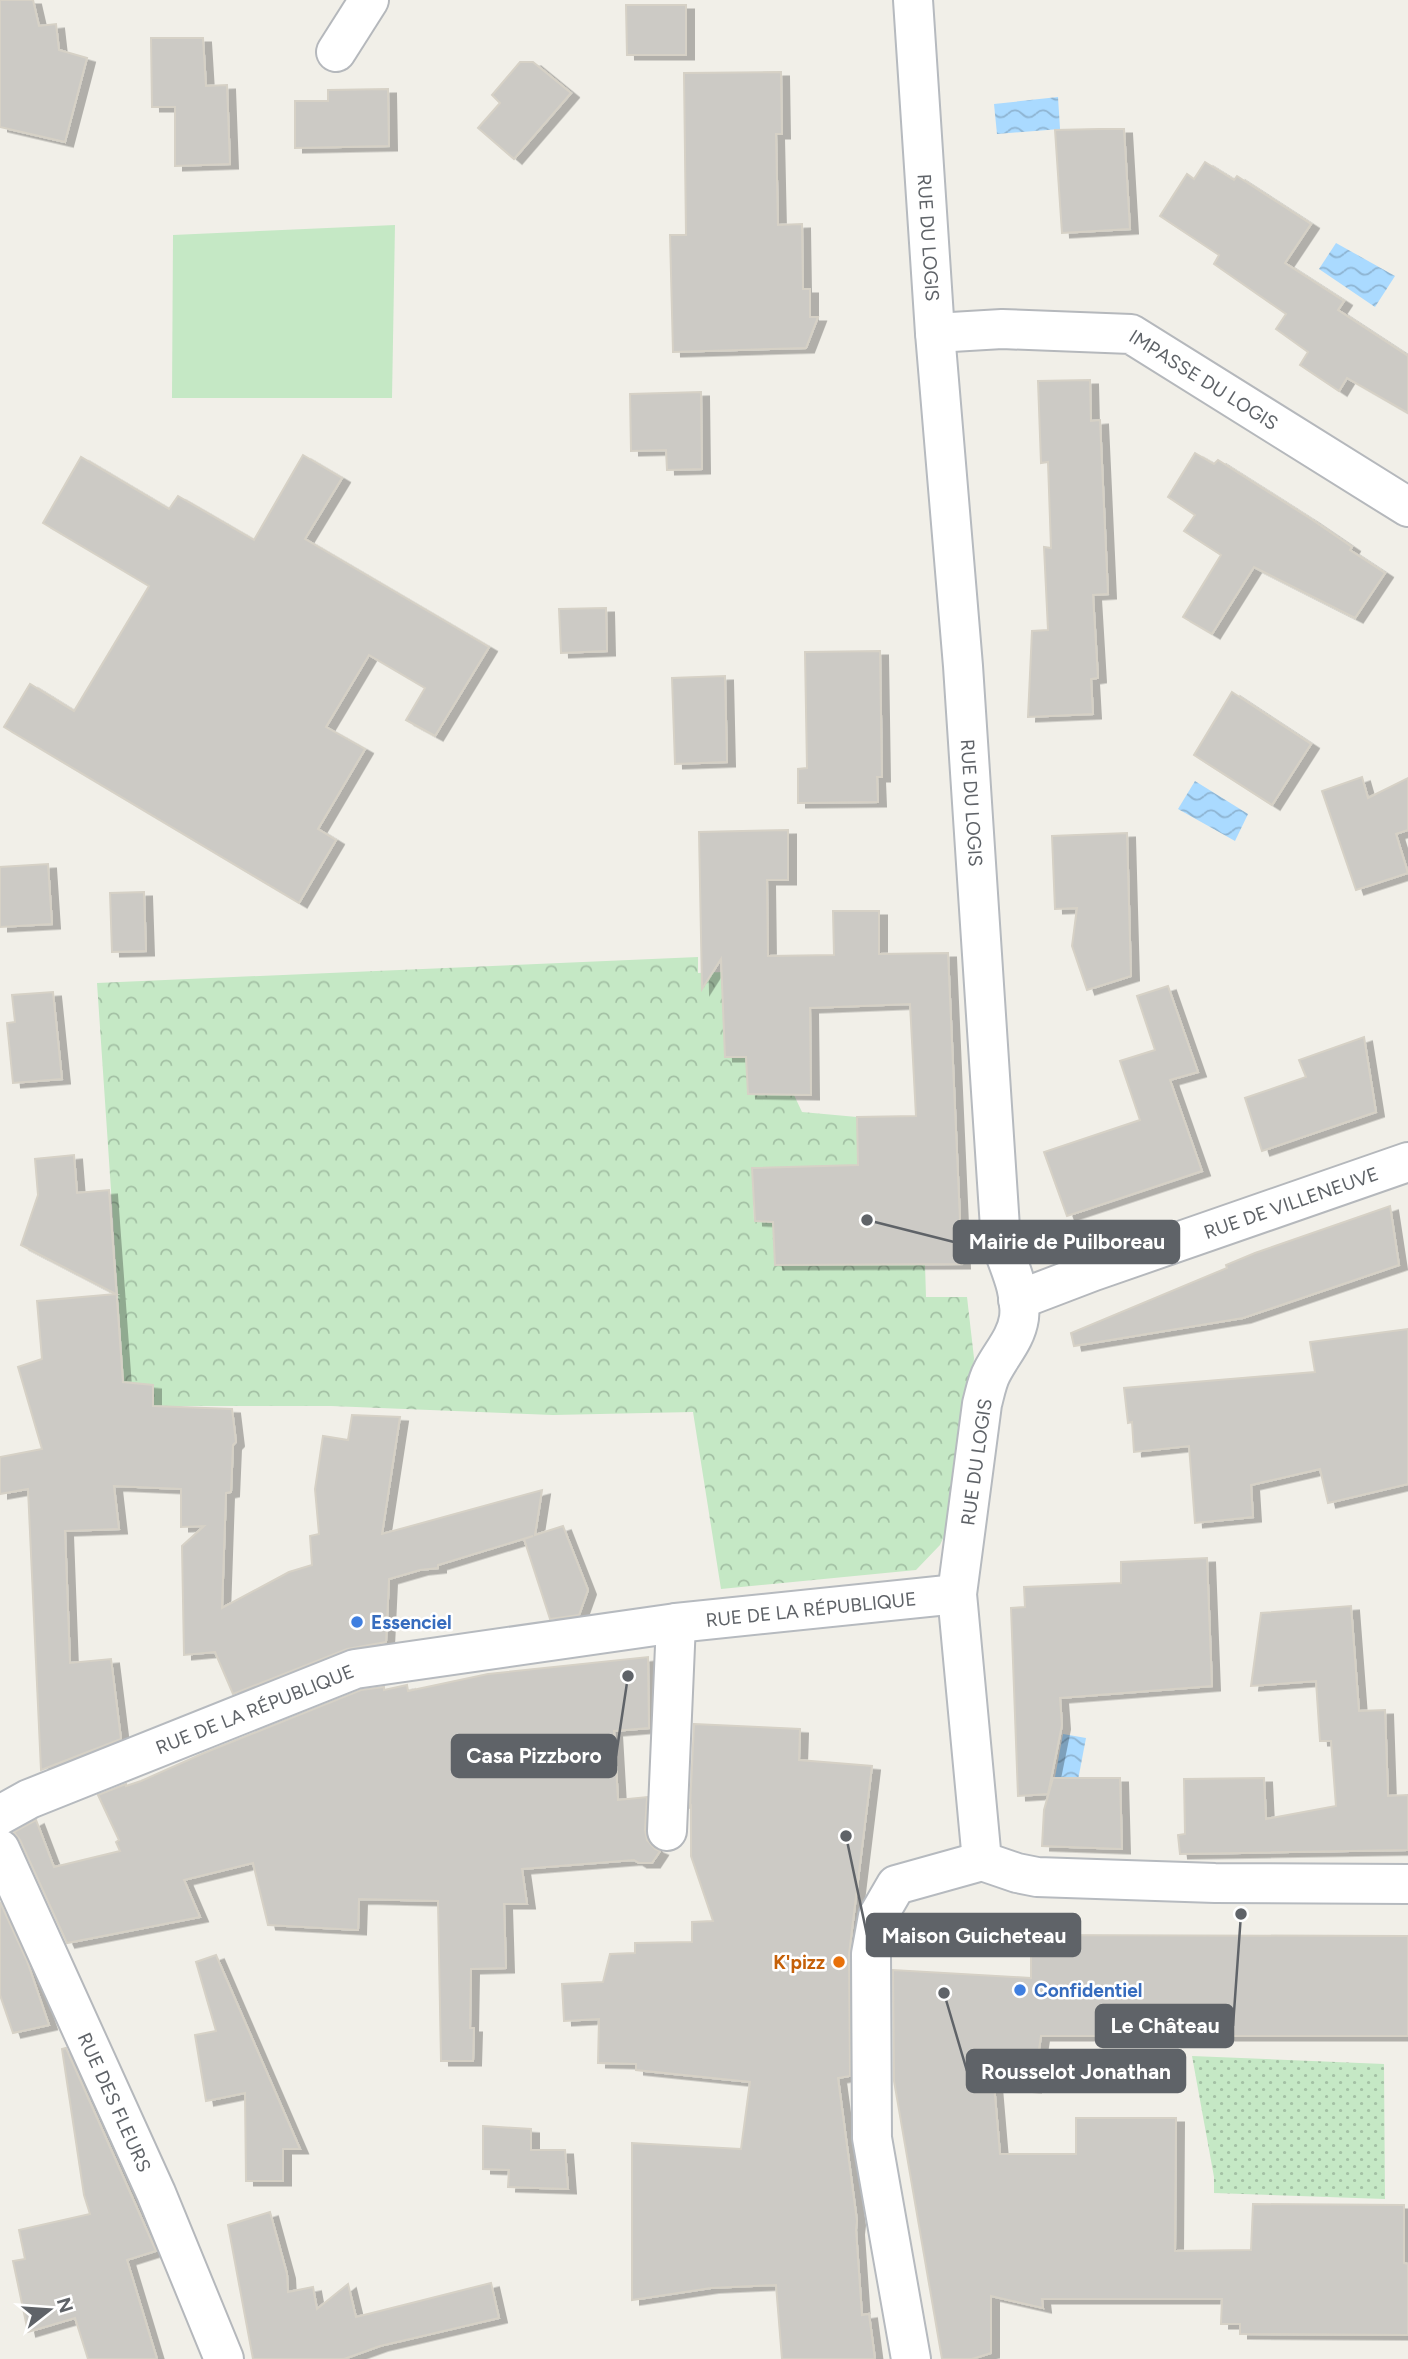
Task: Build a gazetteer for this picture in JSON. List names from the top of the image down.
{
  "streets": {
    "street": [
      "RUE DU LOGIS",
      "IMPASSE DU LOGIS",
      "RUE DE VILLENEUVE",
      "RUE DE LA RÉPUBLIQUE",
      "RUE DES FLEURS"
    ]
  },
  "crossings": [
    ["RUE DU LOGIS", "IMPASSE DU LOGIS"],
    ["RUE DU LOGIS", "RUE DE VILLENEUVE"],
    ["RUE DU LOGIS", "RUE DE LA RÉPUBLIQUE"]
  ],
  "places": [
    "Mairie de Puilboreau",
    "Essenciel",
    "Casa Pizzboro",
    "Maison Guicheteau",
    "Le Château",
    "K'pizz",
    "Confidentiel",
    "Rousselot Jonathan"
  ],
  "north": "right"
}
